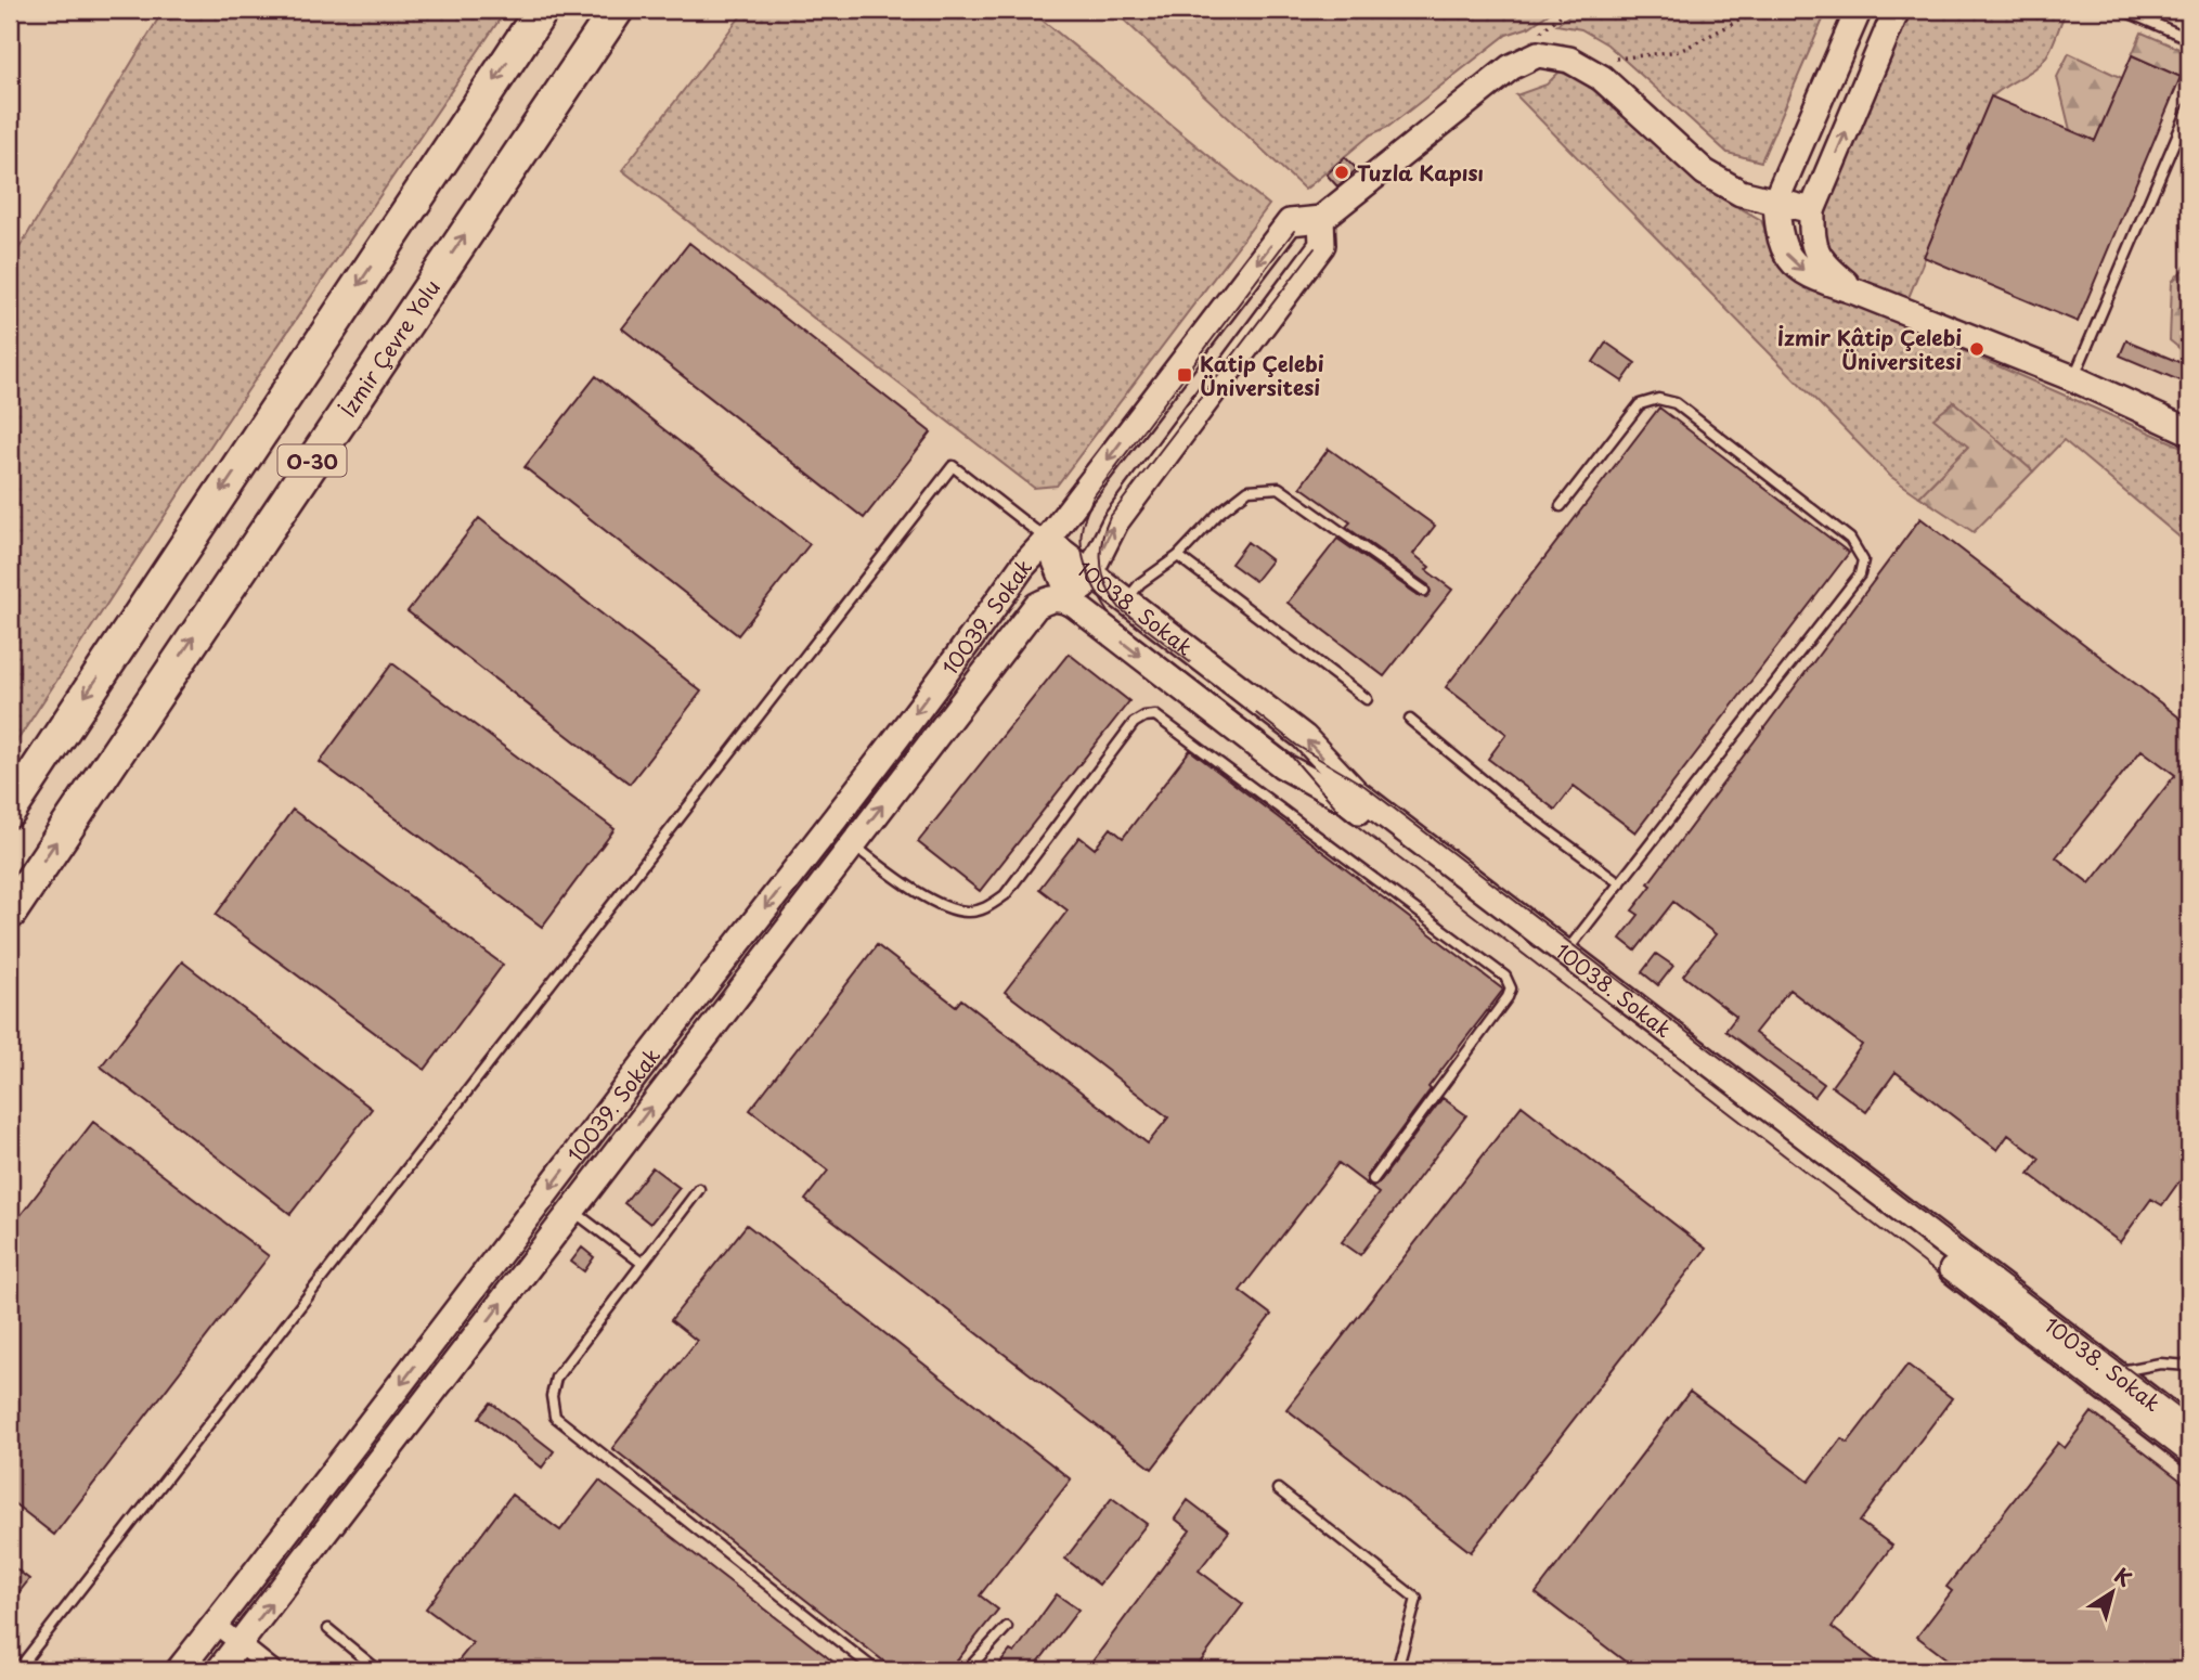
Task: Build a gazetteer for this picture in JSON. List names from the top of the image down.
{
  "streets": {
    "highway": ["İzmir Çevre Yolu", "O-30"],
    "street": ["10038. Sokak", "10039. Sokak"]
  },
  "crossings": [
    ["10038. Sokak", "10039. Sokak"]
  ],
  "places": {
    "other": ["Tuzla Kapısı", "İzmir Kâtip Çelebi Üniversitesi"],
    "transit": ["Katip Çelebi Üniversitesi"]
  },
  "north": "top right"
}
